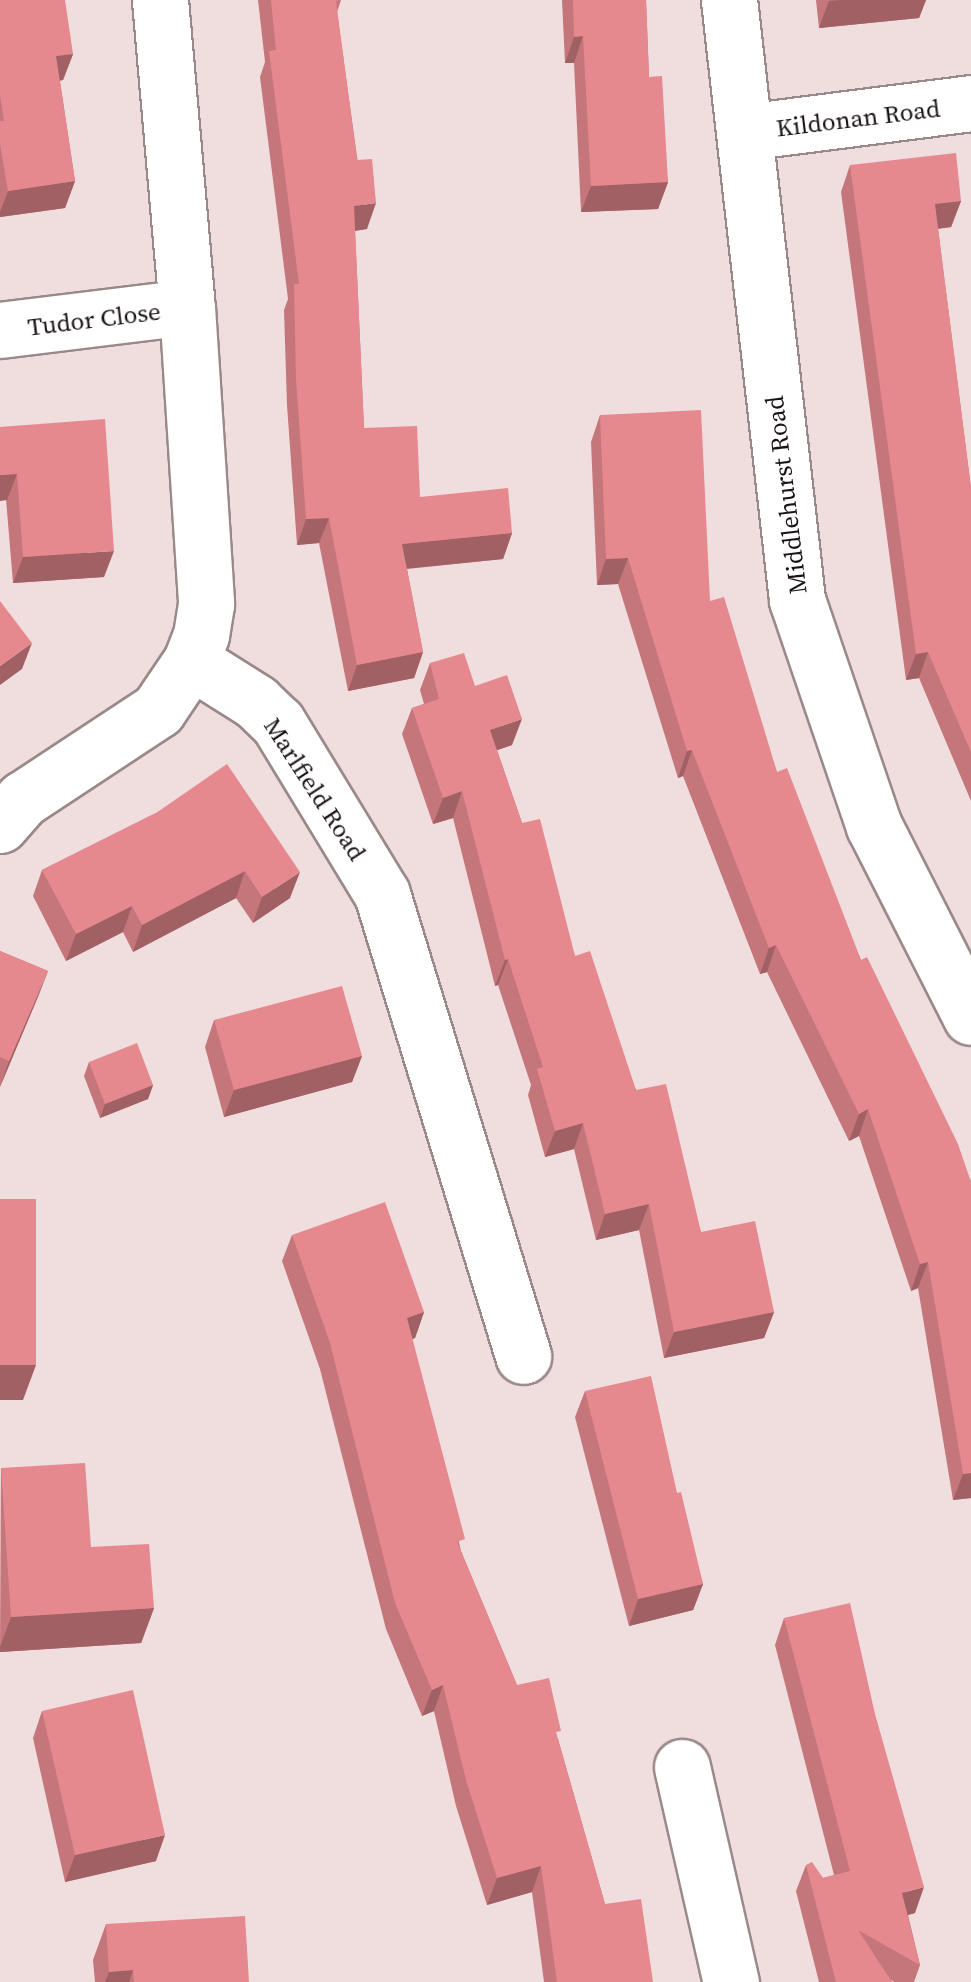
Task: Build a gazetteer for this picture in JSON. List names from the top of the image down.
{
  "streets": {
    "street": [
      "Kildonan Road",
      "Tudor Close",
      "Middlehurst Road",
      "Marlfield Road"
    ]
  },
  "crossings": [
    ["Kildonan Road", "Middlehurst Road"]
  ]
}
